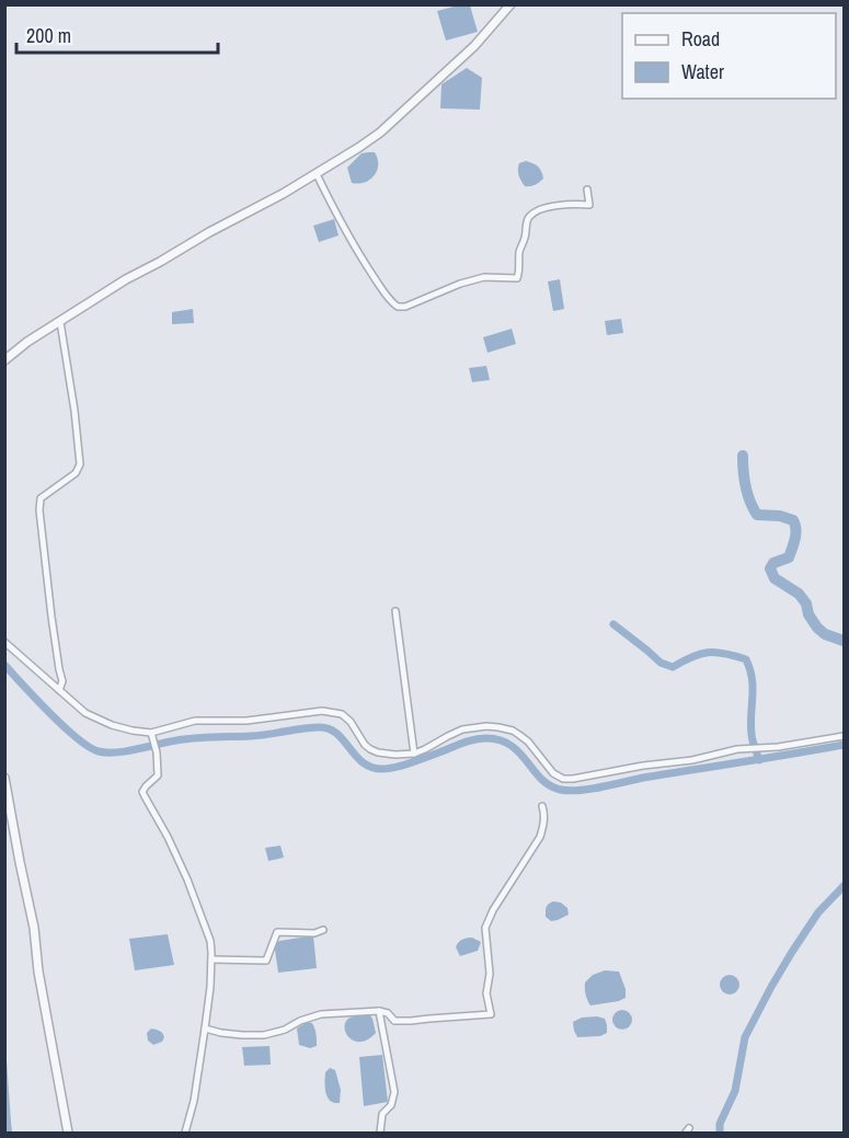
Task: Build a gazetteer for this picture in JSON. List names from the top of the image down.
{
  "legend": ["Road", "Water"],
  "scale_bar": "200 m"
}
